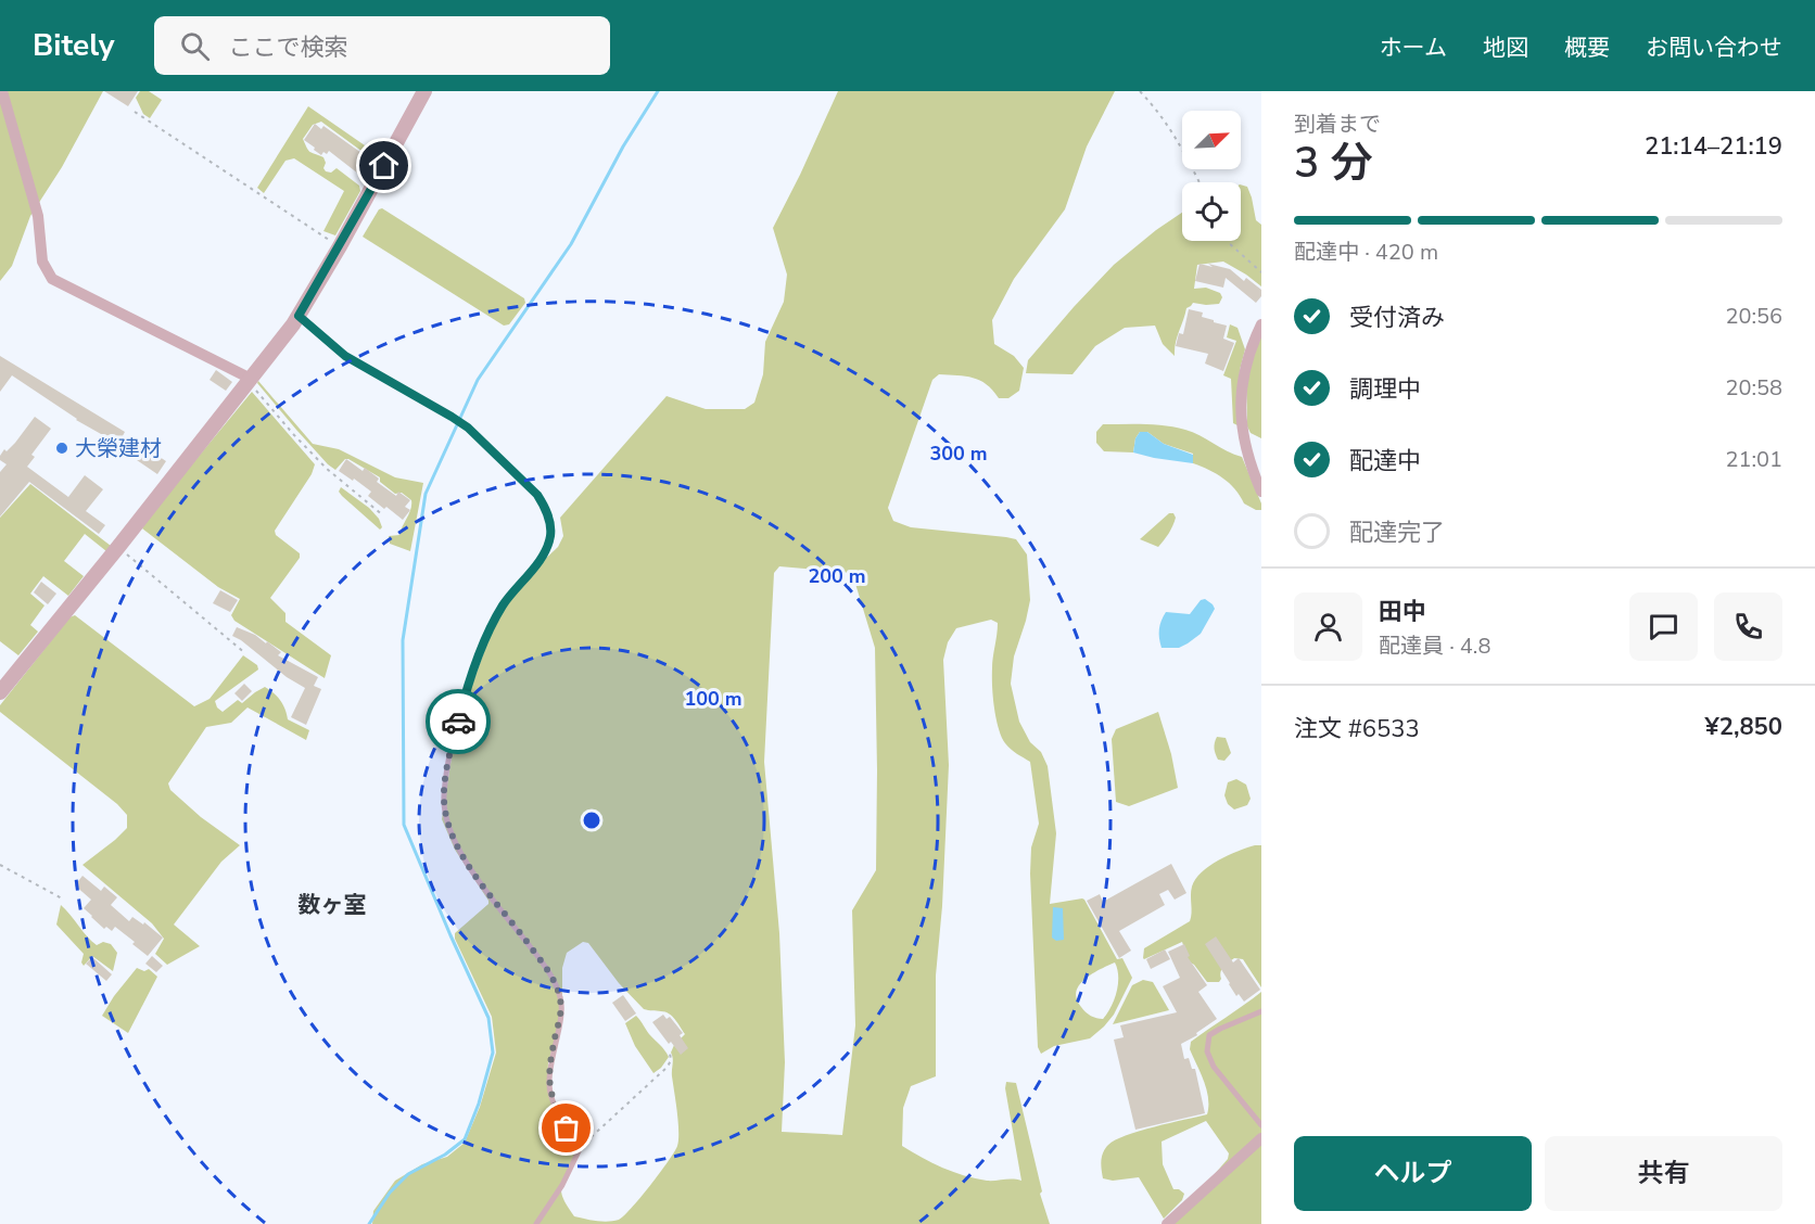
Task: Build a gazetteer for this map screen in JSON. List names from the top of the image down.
{
  "districts": ["数ヶ室"],
  "places": ["大榮建材"],
  "north": "top right",
  "page": {
    "header": "Bitely",
    "search": "ここで検索",
    "nav": [
      "ホーム",
      "地図",
      "概要",
      "お問い合わせ"
    ],
    "heading": ["3 分", "到着まで", "21:14–21:19"],
    "panel": [
      "田中",
      "配達員 · 4.8",
      "注文 #6533",
      "¥2,850"
    ],
    "bar": "配達中 · 420 m",
    "list": [
      ["受付済み", "20:56"],
      ["調理中", "20:58"],
      ["配達中", "21:01"],
      "配達完了"
    ],
    "buttons": ["ヘルプ", "共有"]
  },
  "rings": ["300 m", "200 m", "100 m"]
}
